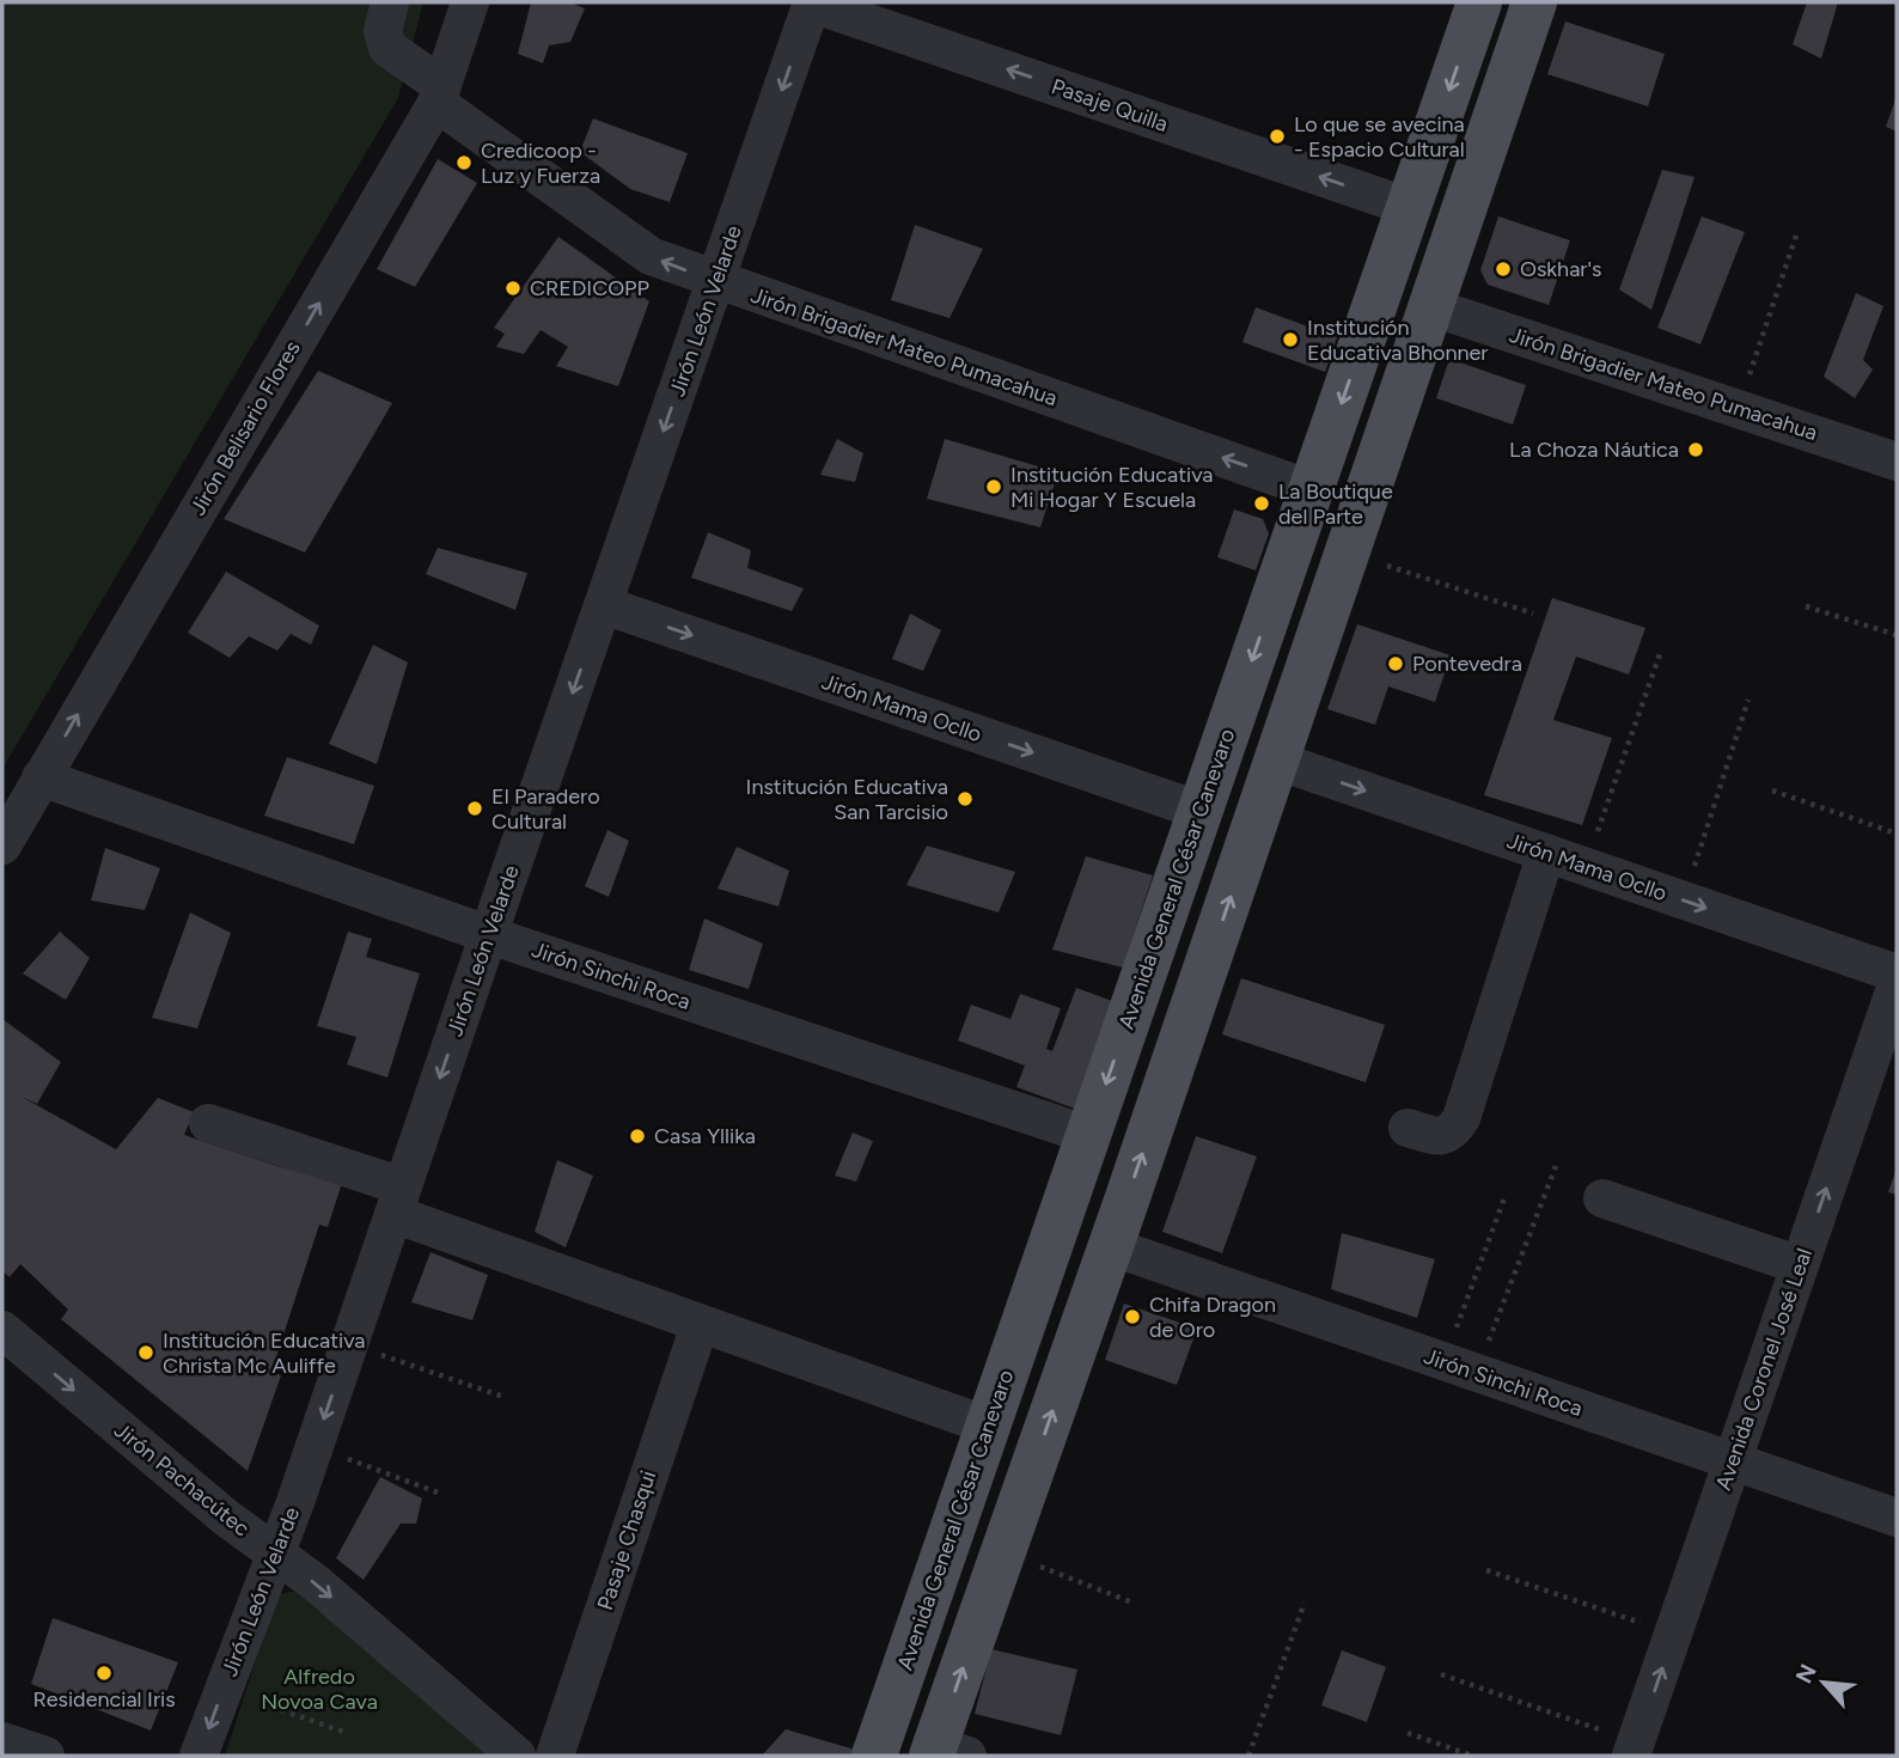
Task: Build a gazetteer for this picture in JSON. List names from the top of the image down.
{
  "streets": {
    "main road": ["Avenida General César Canevaro"],
    "street": [
      "Pasaje Quilla",
      "Jirón León Velarde",
      "Jirón Brigadier Mateo Pumacahua",
      "Jirón Belisario Flores",
      "Jirón Mama Ocllo",
      "Jirón Sinchi Roca",
      "Avenida Coronel José Leal",
      "Jirón Pachacútec",
      "Pasaje Chasqui"
    ]
  },
  "crossings": [
    ["Pasaje Quilla", "Jirón León Velarde"],
    ["Pasaje Quilla", "Avenida General César Canevaro"],
    ["Jirón León Velarde", "Jirón Brigadier Mateo Pumacahua"],
    ["Jirón León Velarde", "Jirón Mama Ocllo"],
    ["Jirón León Velarde", "Jirón Sinchi Roca"],
    ["Jirón León Velarde", "Jirón Pachacútec"],
    ["Jirón Brigadier Mateo Pumacahua", "Jirón Belisario Flores"],
    ["Jirón Brigadier Mateo Pumacahua", "Avenida General César Canevaro"],
    ["Jirón Belisario Flores", "Jirón Sinchi Roca"],
    ["Jirón Mama Ocllo", "Avenida General César Canevaro"],
    ["Avenida General César Canevaro", "Jirón Sinchi Roca"],
    ["Jirón Sinchi Roca", "Avenida Coronel José Leal"]
  ],
  "one_way": [
    "Pasaje Quilla",
    "Jirón León Velarde",
    "Jirón Brigadier Mateo Pumacahua",
    "Jirón Belisario Flores",
    "Jirón Mama Ocllo",
    "Avenida Coronel José Leal"
  ],
  "parks": ["Alfredo Novoa Cava"],
  "places": [
    "Lo que se avecina - Espacio Cultural",
    "Credicoop - Luz y Fuerza",
    "Oskhar's",
    "CREDICOPP",
    "Institución Educativa Bhonner",
    "La Choza Náutica",
    "Institución Educativa Mi Hogar Y Escuela",
    "La Boutique del Parte",
    "Pontevedra",
    "Institución Educativa San Tarcisio",
    "El Paradero Cultural",
    "Casa Yllika",
    "Chifa Dragon de Oro",
    "Institución Educativa Christa Mc Auliffe",
    "Residencial Iris"
  ],
  "north": "top left"
}
